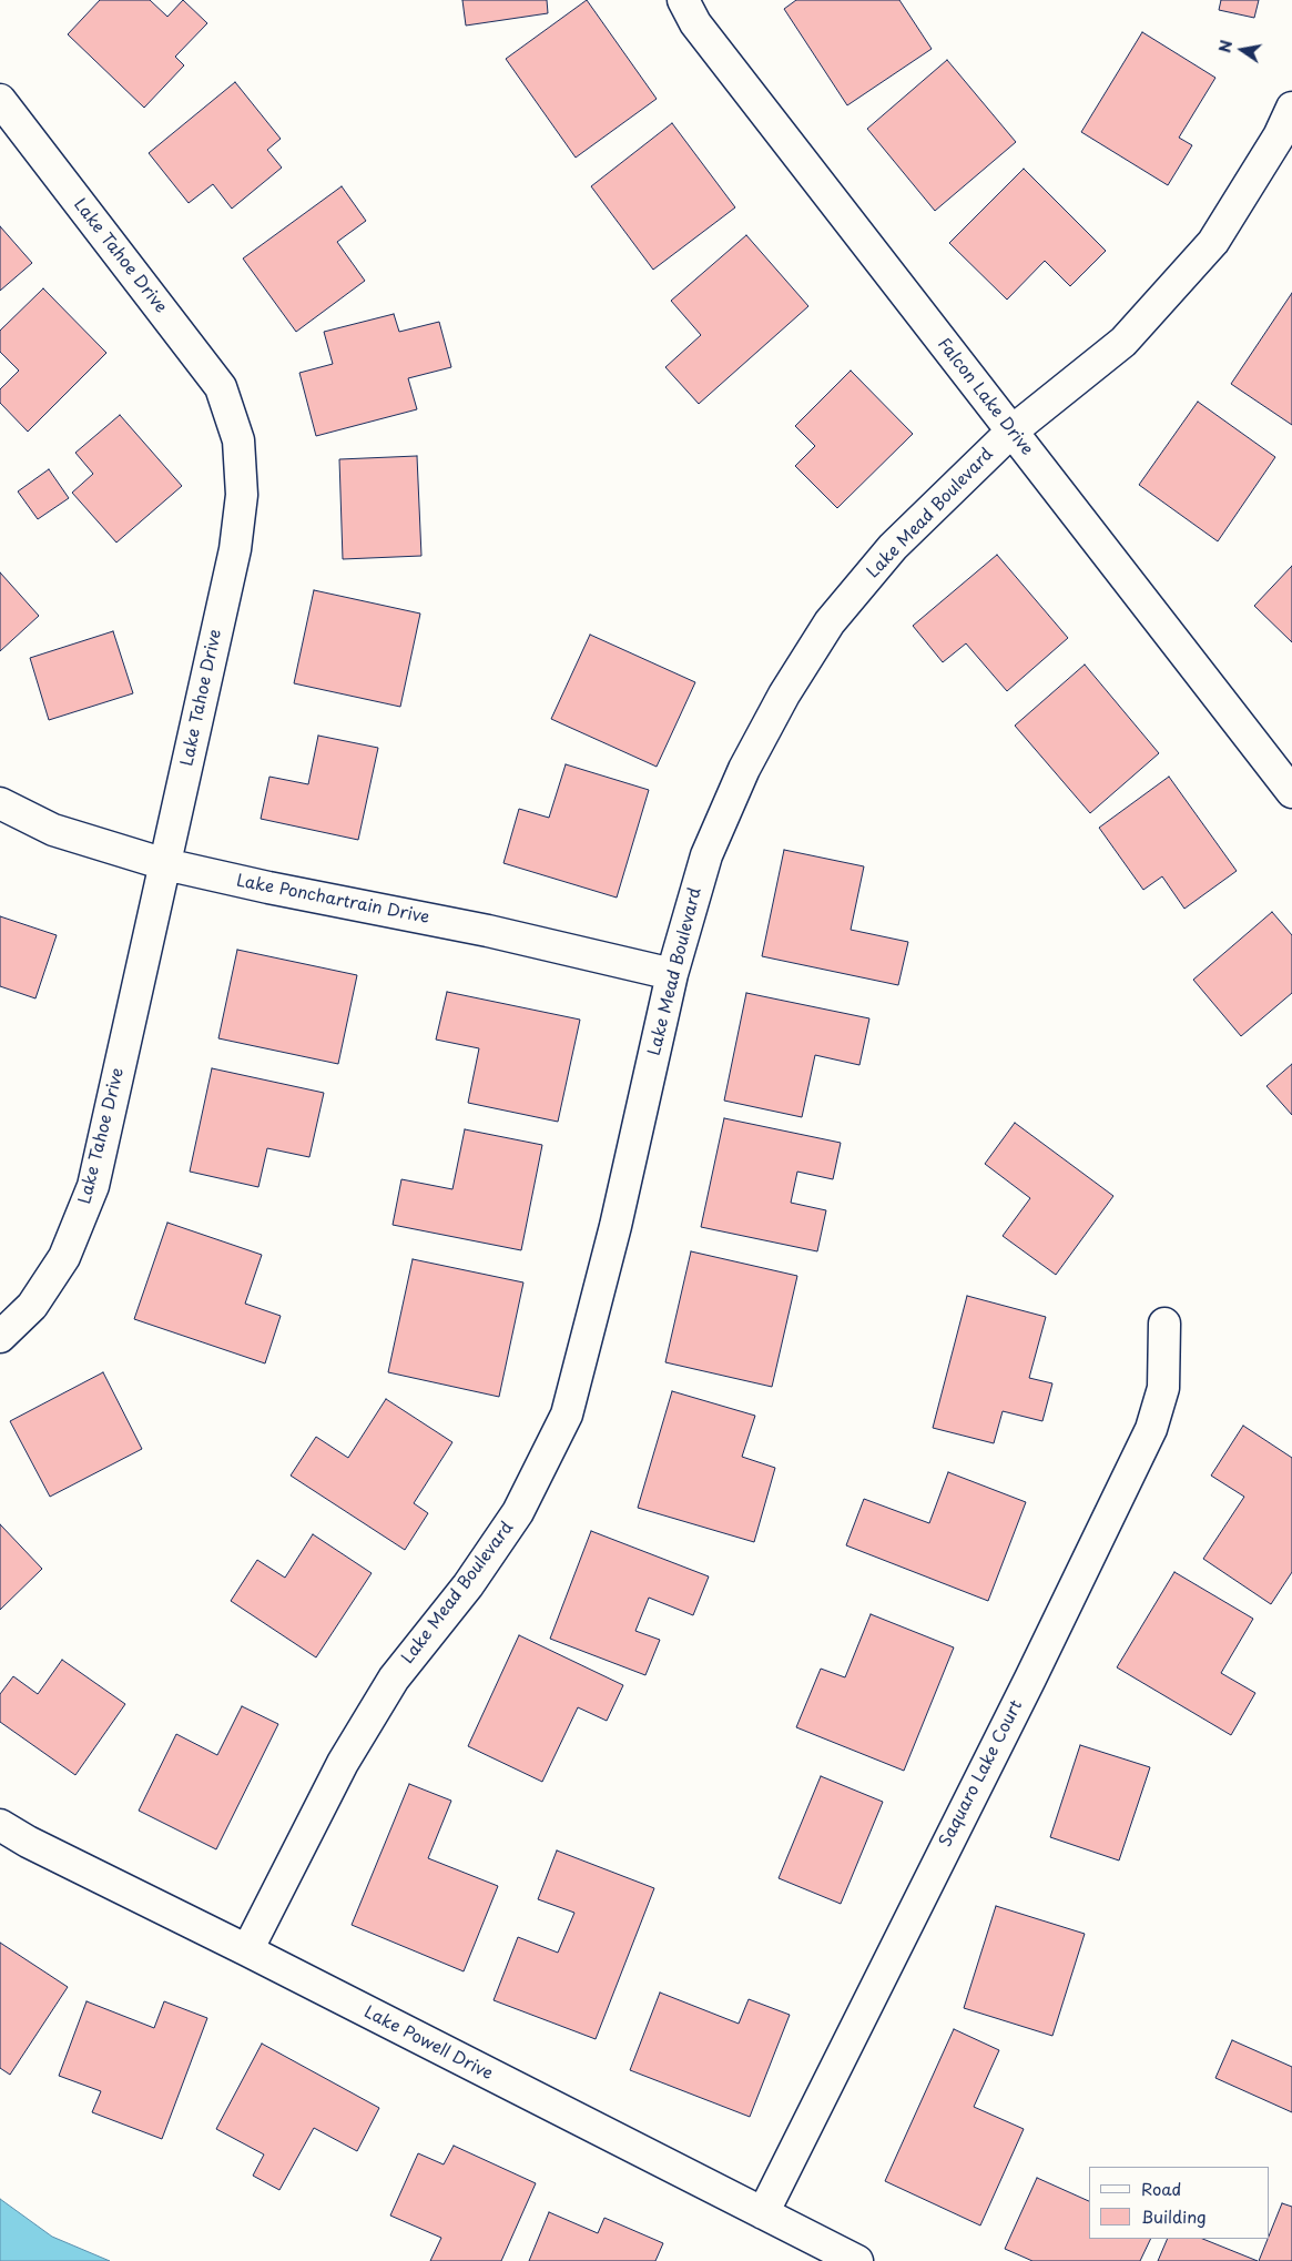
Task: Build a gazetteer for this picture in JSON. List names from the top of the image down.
{
  "streets": {
    "street": [
      "Lake Tahoe Drive",
      "Falcon Lake Drive",
      "Lake Mead Boulevard",
      "Lake Ponchartrain Drive",
      "Saquaro Lake Court",
      "Lake Powell Drive"
    ]
  },
  "crossings": [
    ["Lake Tahoe Drive", "Lake Ponchartrain Drive"],
    ["Falcon Lake Drive", "Lake Mead Boulevard"],
    ["Lake Mead Boulevard", "Lake Ponchartrain Drive"],
    ["Lake Mead Boulevard", "Lake Powell Drive"],
    ["Saquaro Lake Court", "Lake Powell Drive"]
  ],
  "legend": ["Road", "Building"],
  "north": "left"
}
